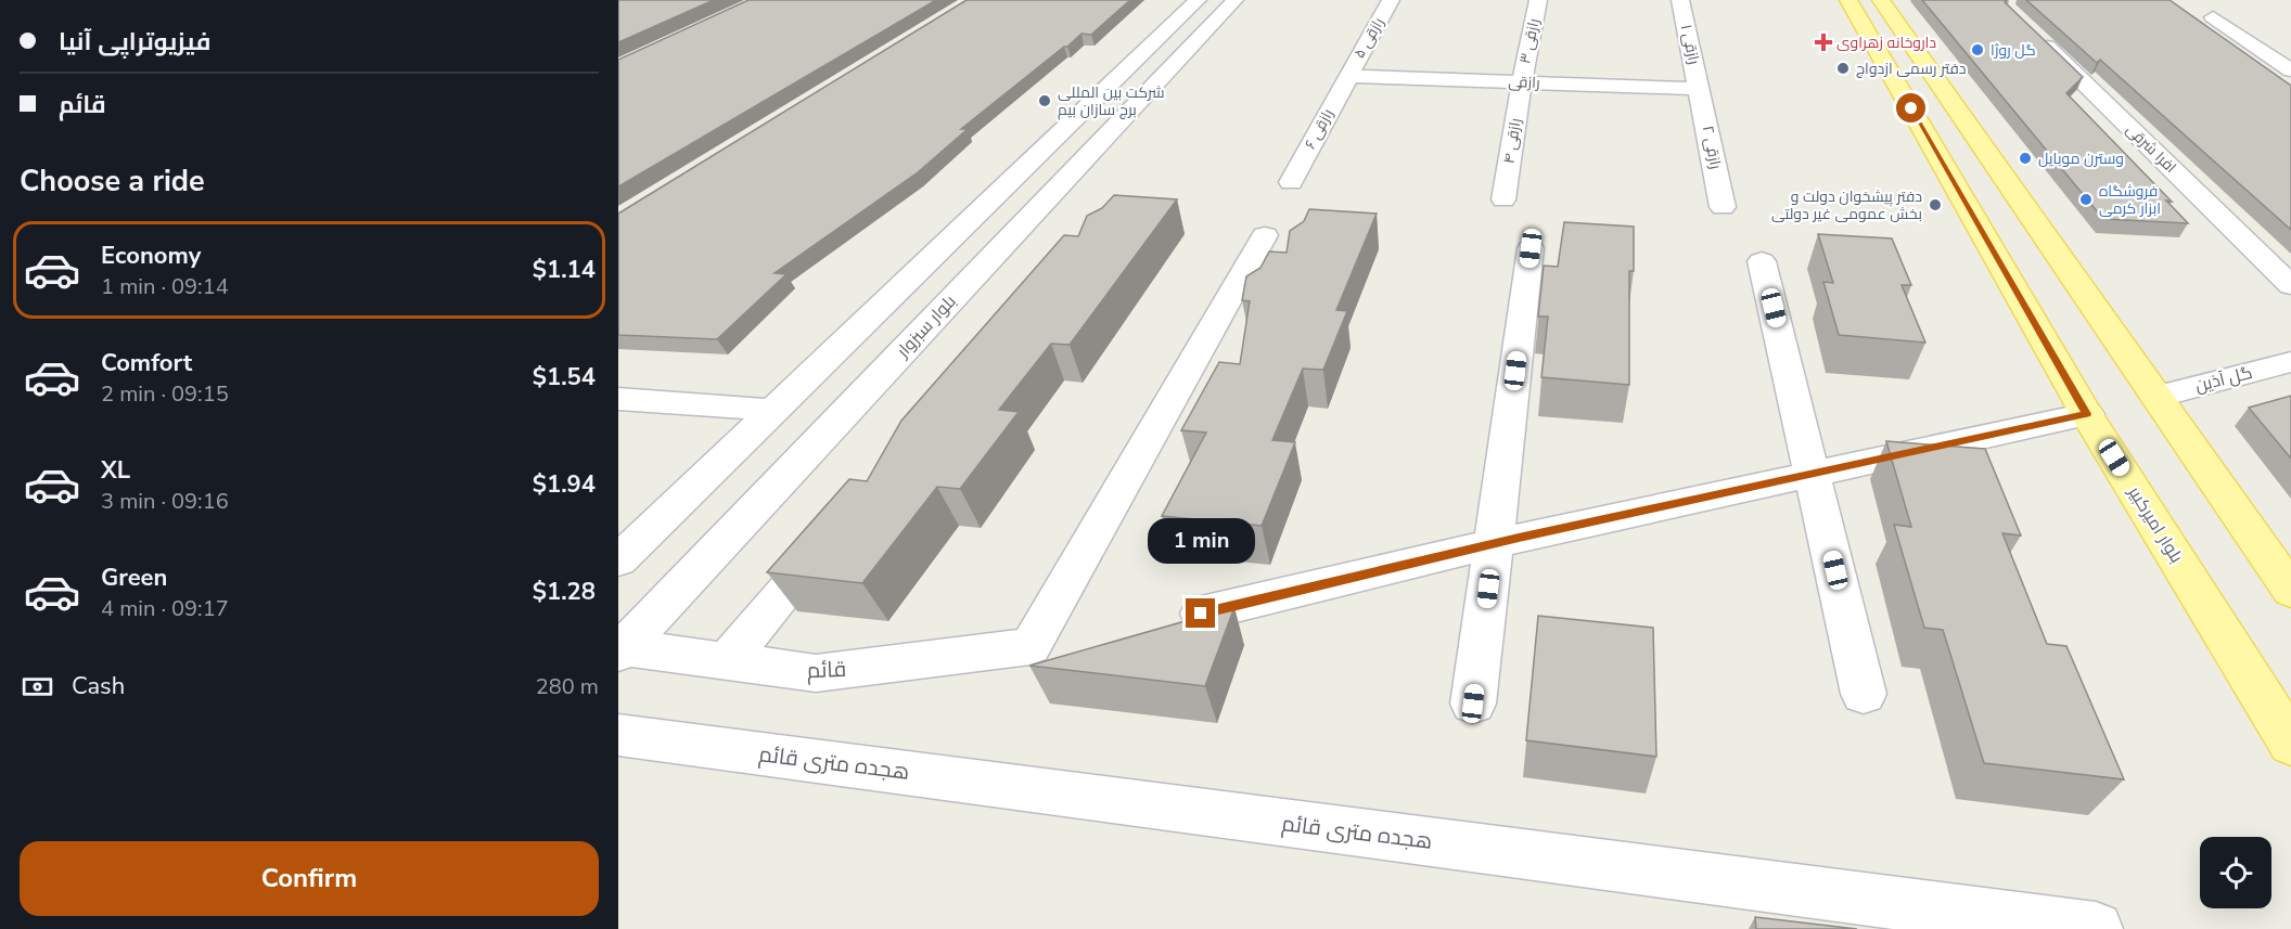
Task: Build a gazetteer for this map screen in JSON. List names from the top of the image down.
{
  "streets": {
    "main road": ["بلوار امیرکبیر"],
    "street": [
      "رازقی ۵",
      "رازقی ۳",
      "رازقی ۱",
      "رازقی",
      "رازقی ۶",
      "رازقی ۴",
      "رازقی ۲",
      "افرا شرقی",
      "بلوار سبزوار",
      "گل آذین",
      "قائم",
      "هجده متری قائم"
    ]
  },
  "crossings": [
    ["رازقی ۵", "رازقی"],
    ["رازقی ۵", "رازقی ۶"],
    ["رازقی ۳", "رازقی"],
    ["رازقی ۳", "رازقی ۴"],
    ["رازقی ۱", "رازقی"],
    ["رازقی ۱", "رازقی ۲"],
    ["رازقی", "رازقی ۶"],
    ["رازقی", "رازقی ۴"],
    ["رازقی", "رازقی ۲"],
    ["بلوار سبزوار", "قائم"]
  ],
  "places": {
    "health": ["داروخانه زهراوی"],
    "other": [
      "گل روژا",
      "دفتر رسمی ازدواج",
      "شرکت بین المللی برج سازان بیم",
      "وسترن موبایل",
      "فروشگاه ابزار کرمی",
      "دفتر پیشخوان دولت و بخش عمومی غیر دولتی"
    ]
  },
  "page": {
    "banner": ["فیزیوتراپی آنیا", "قائم"],
    "heading": "Choose a ride",
    "list": [
      {
        "name": "Economy",
        "note": "1 min · 09:14",
        "value": "$1.14"
      },
      {
        "name": "Comfort",
        "note": "2 min · 09:15",
        "value": "$1.54"
      },
      {
        "name": "XL",
        "note": "3 min · 09:16",
        "value": "$1.94"
      },
      {
        "name": "Green",
        "note": "4 min · 09:17",
        "value": "$1.28"
      }
    ],
    "bubble": "1 min",
    "pay": ["Cash", "280 m"],
    "buttons": "Confirm"
  }
}
